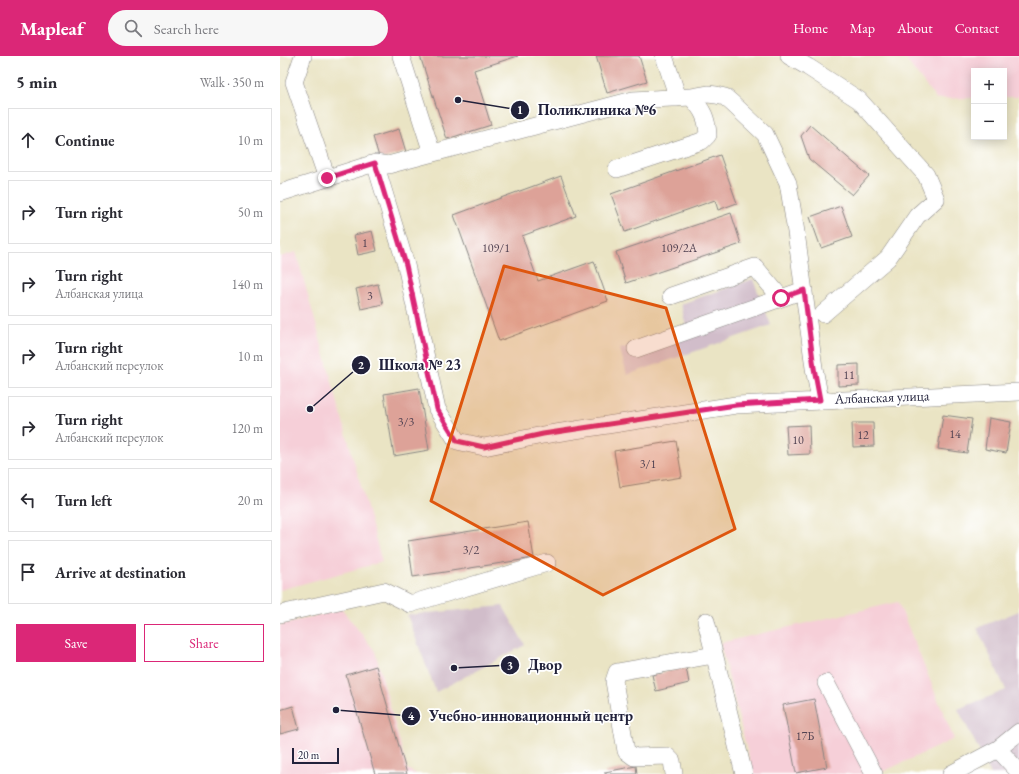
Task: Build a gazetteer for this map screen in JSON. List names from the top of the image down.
{
  "streets": {
    "street": ["Албанская улица"]
  },
  "places": [
    "Поликлиника №6",
    "Школа № 23",
    "Двор",
    "Учебно-инновационный центр"
  ],
  "house_numbers": [
    "1",
    "109/1",
    "109/2А",
    "3",
    "11",
    "3/3",
    "14",
    "12",
    "10",
    "3/1",
    "3/2",
    "17Б"
  ],
  "scale_bar": "20 m",
  "page": {
    "header": "Mapleaf",
    "search": "Search here",
    "nav": [
      "Home",
      "Map",
      "About",
      "Contact"
    ],
    "heading": ["5 min", "Walk · 350 m"],
    "map_buttons": ["+", "−"],
    "list": [
      ["Continue", "10 m"],
      ["Turn right", "50 m"],
      ["Turn right", "Албанская улица", "140 m"],
      ["Turn right", "Албанский переулок", "10 m"],
      ["Turn right", "Албанский переулок", "120 m"],
      ["Turn left", "20 m"],
      "Arrive at destination"
    ],
    "buttons": ["Save", "Share"],
    "scale": "20 m"
  }
}
